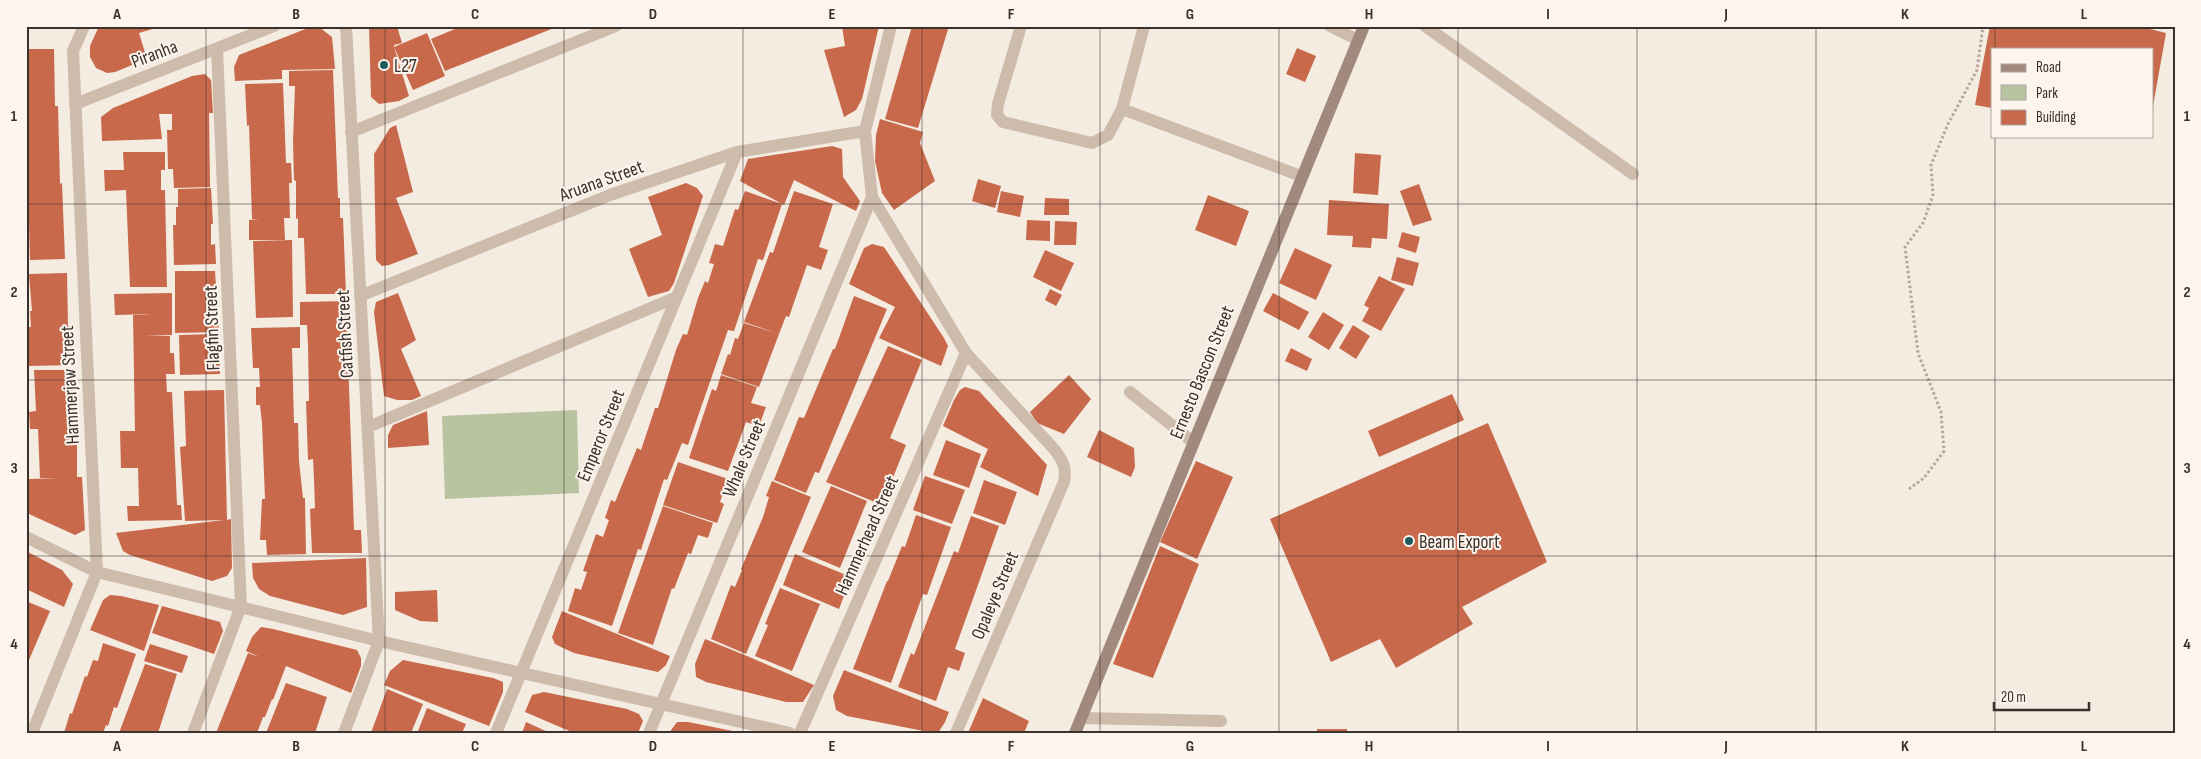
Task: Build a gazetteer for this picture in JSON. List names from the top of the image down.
{
  "streets": {
    "street": [
      "Piranha",
      "Aruana Street",
      "Flagfin Street",
      "Catfish Street",
      "Ernesto Bascon Street",
      "Hammerjaw Street",
      "Emperor Street",
      "Whale Street",
      "Hammerhead Street",
      "Opaleye Street"
    ]
  },
  "crossings": [
    ["Piranha", "Flagfin Street"],
    ["Piranha", "Hammerjaw Street"],
    ["Aruana Street", "Catfish Street"],
    ["Aruana Street", "Emperor Street"],
    ["Hammerhead Street", "Opaleye Street"]
  ],
  "places": ["L27", "Beam Export"],
  "legend": ["Road", "Park", "Building"],
  "scale_bar": "20 m",
  "grid": {
    "columns": [
      "A",
      "B",
      "C",
      "D",
      "E",
      "F",
      "G",
      "H",
      "I",
      "J",
      "K",
      "L"
    ],
    "rows": [
      "1",
      "2",
      "3",
      "4"
    ]
  }
}
